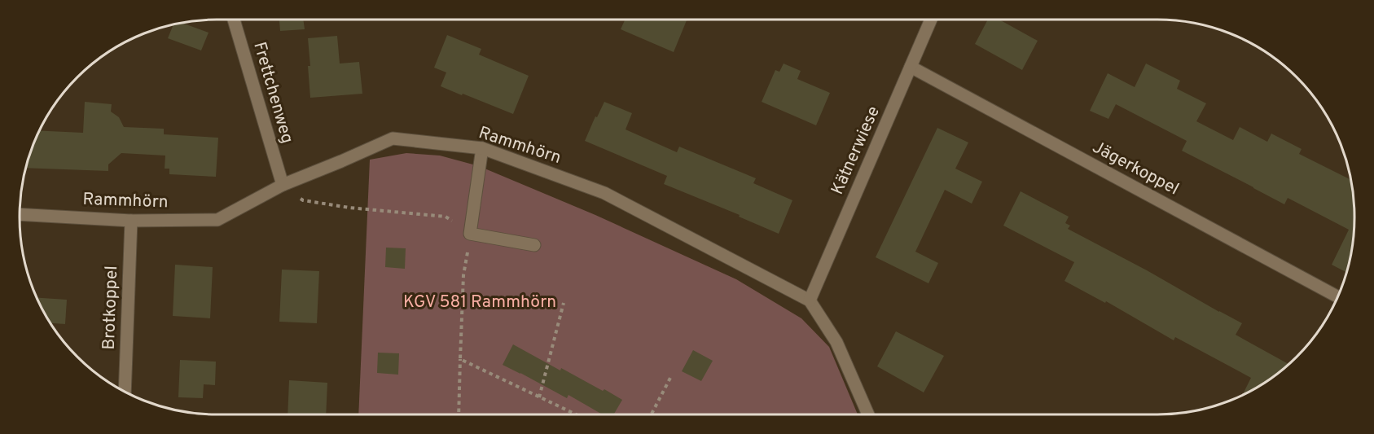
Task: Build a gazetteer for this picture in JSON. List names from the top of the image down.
{
  "streets": {
    "street": [
      "Frettchenweg",
      "Rammhörn",
      "Kätnerwiese",
      "Jägerkoppel",
      "Brotkoppel"
    ]
  },
  "crossings": [
    ["Frettchenweg", "Rammhörn"],
    ["Rammhörn", "Kätnerwiese"],
    ["Rammhörn", "Brotkoppel"],
    ["Kätnerwiese", "Jägerkoppel"]
  ],
  "parks": ["KGV 581 Rammhörn"]
}
